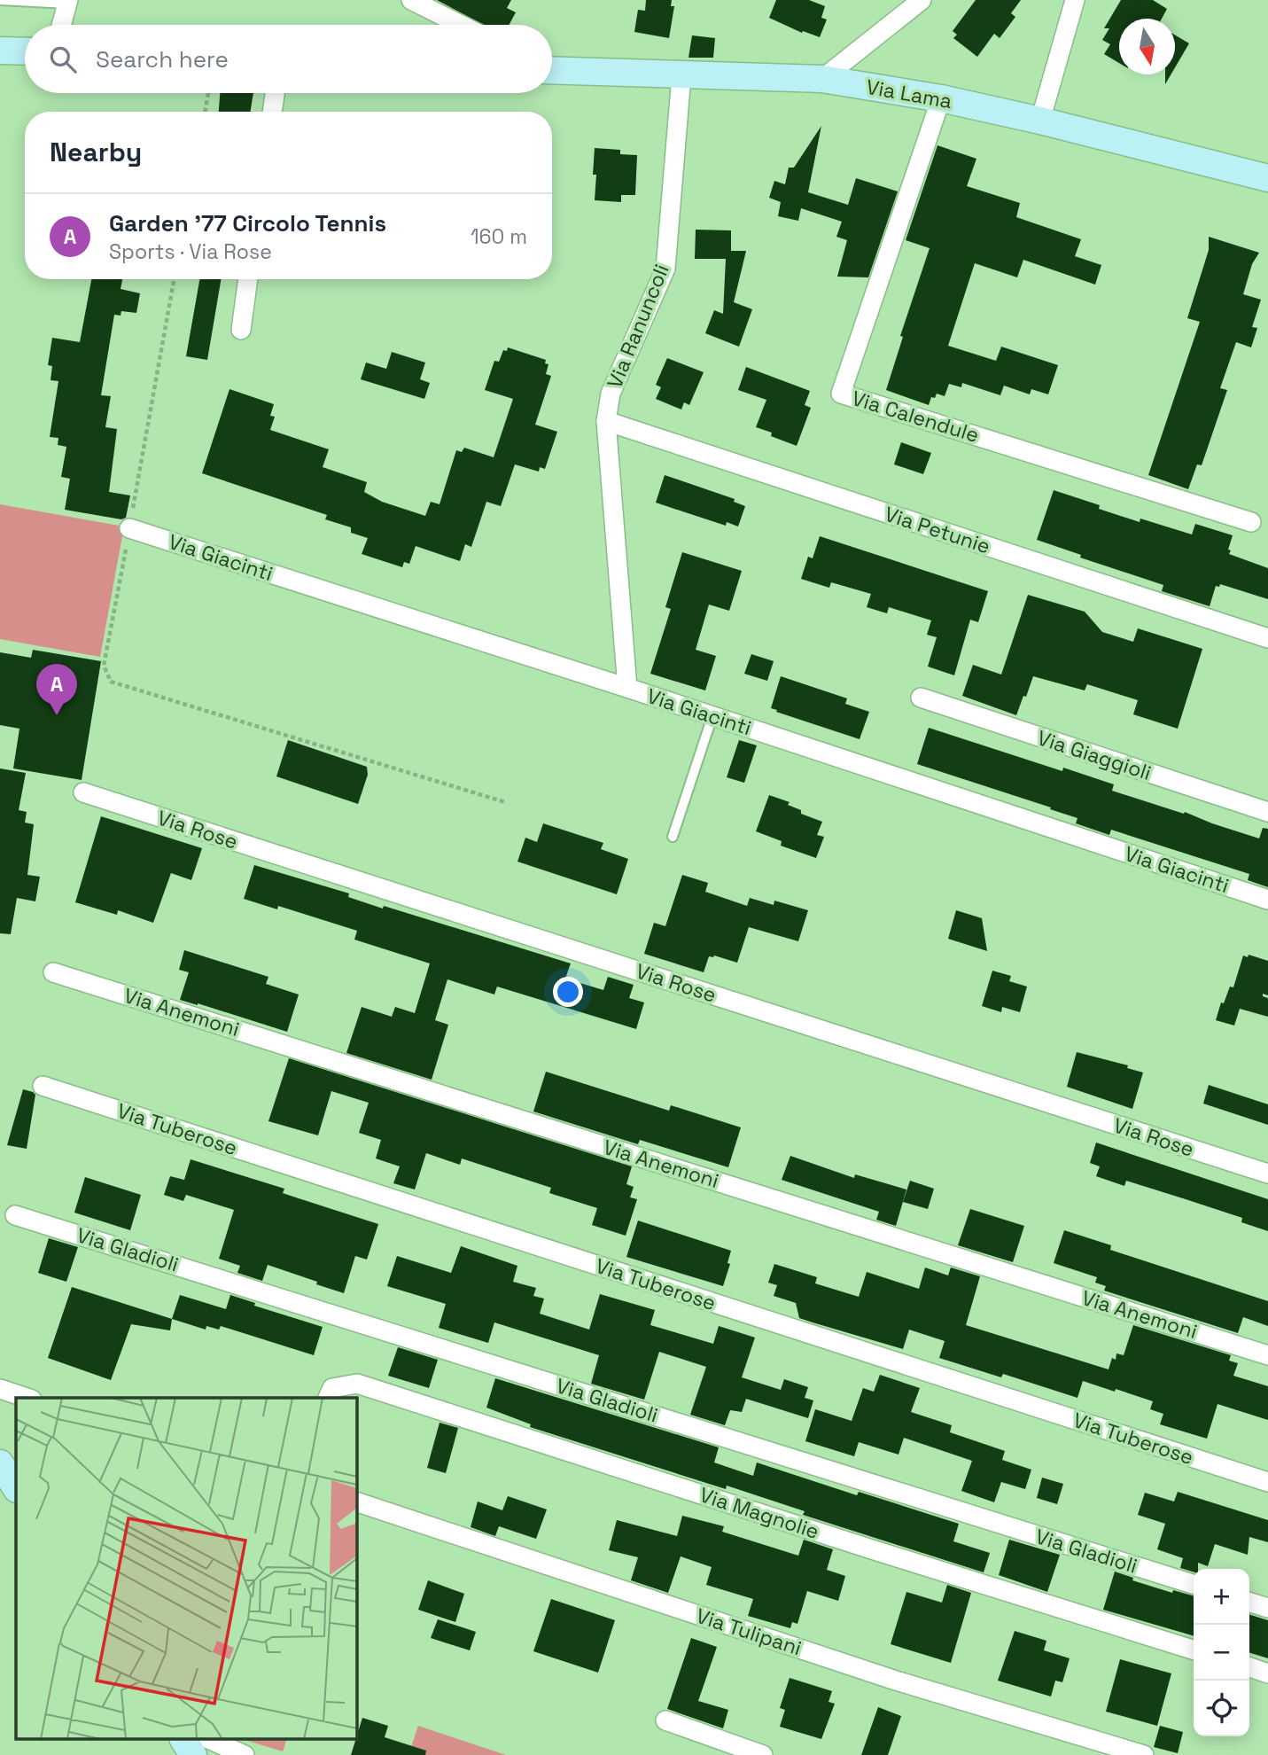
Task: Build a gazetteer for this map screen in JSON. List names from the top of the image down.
{
  "streets": {
    "street": [
      "Via Lama",
      "Via Ranuncoli",
      "Via Calendule",
      "Via Petunie",
      "Via Giacinti",
      "Via Giaggioli",
      "Via Rose",
      "Via Anemoni",
      "Via Tuberose",
      "Via Gladioli",
      "Via Magnolie",
      "Via Tulipani"
    ]
  },
  "crossings": [
    ["Via Lama", "Via Ranuncoli"],
    ["Via Lama", "Via Calendule"],
    ["Via Ranuncoli", "Via Petunie"],
    ["Via Ranuncoli", "Via Giacinti"]
  ],
  "north": "bottom",
  "page": {
    "search": "Search here",
    "heading": "Nearby",
    "list": [
      {
        "mark": "A",
        "name": "Garden '77 Circolo Tennis",
        "note": "Sports · Via Rose",
        "value": "160 m"
      }
    ],
    "pins": "A",
    "map_buttons": ["+", "−"]
  }
}
